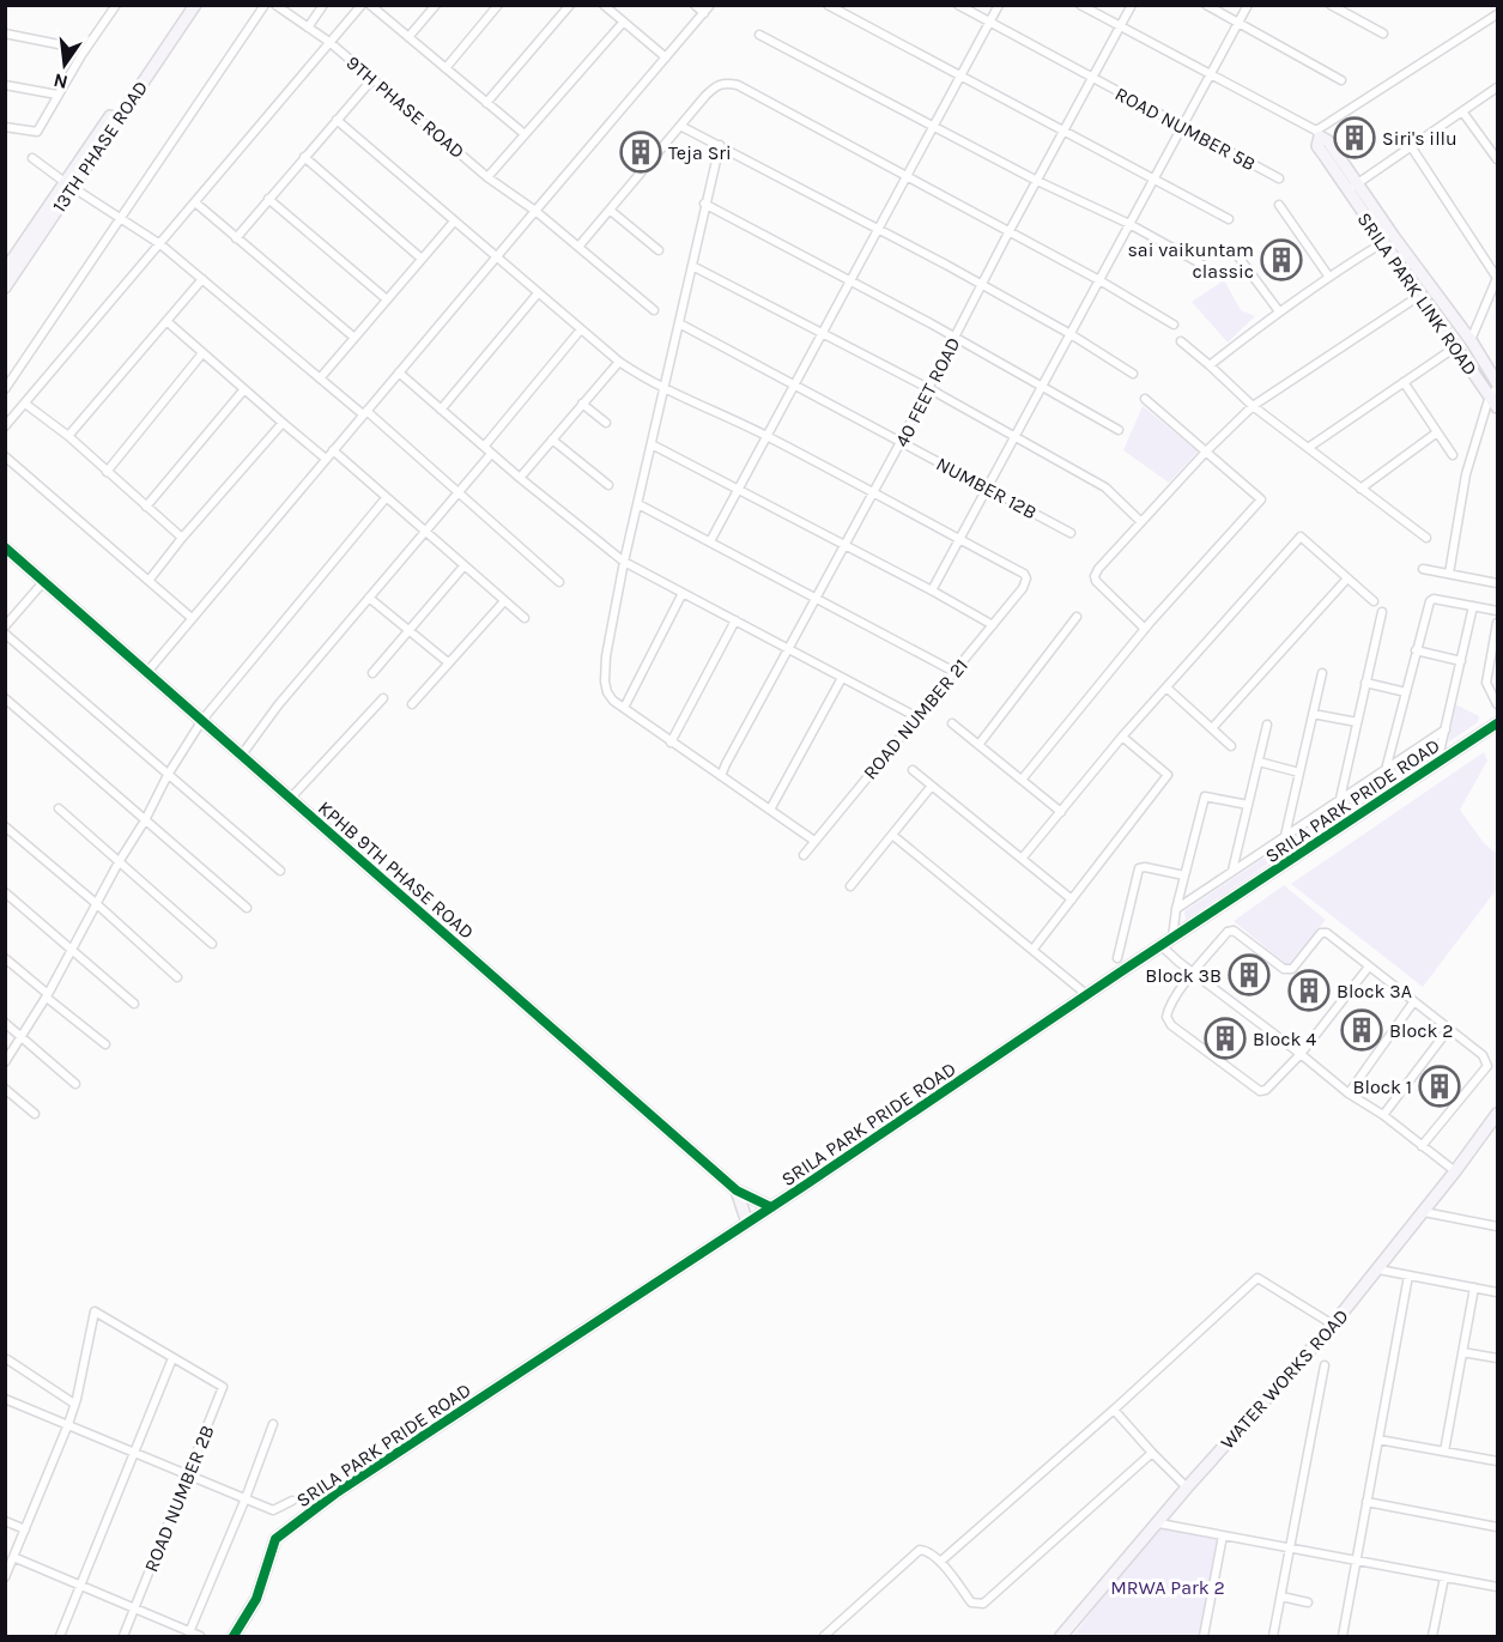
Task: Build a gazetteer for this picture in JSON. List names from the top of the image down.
{
  "streets": {
    "street": [
      "9TH PHASE ROAD",
      "ROAD NUMBER 5B",
      "13TH PHASE ROAD",
      "SRILA PARK LINK ROAD",
      "40 FEET ROAD",
      "NUMBER 12B",
      "ROAD NUMBER 21",
      "SRILA PARK PRIDE ROAD",
      "KPHB 9TH PHASE ROAD",
      "WATER WORKS ROAD",
      "ROAD NUMBER 2B"
    ]
  },
  "crossings": [
    ["ROAD NUMBER 5B", "40 FEET ROAD"],
    ["40 FEET ROAD", "NUMBER 12B"],
    ["SRILA PARK PRIDE ROAD", "KPHB 9TH PHASE ROAD"]
  ],
  "parks": ["MRWA Park 2"],
  "places": {
    "building": [
      "Siri's illu",
      "Teja Sri",
      "sai vaikuntam classic",
      "Block 3B",
      "Block 3A",
      "Block 2",
      "Block 4",
      "Block 1"
    ]
  },
  "north": "bottom"
}
